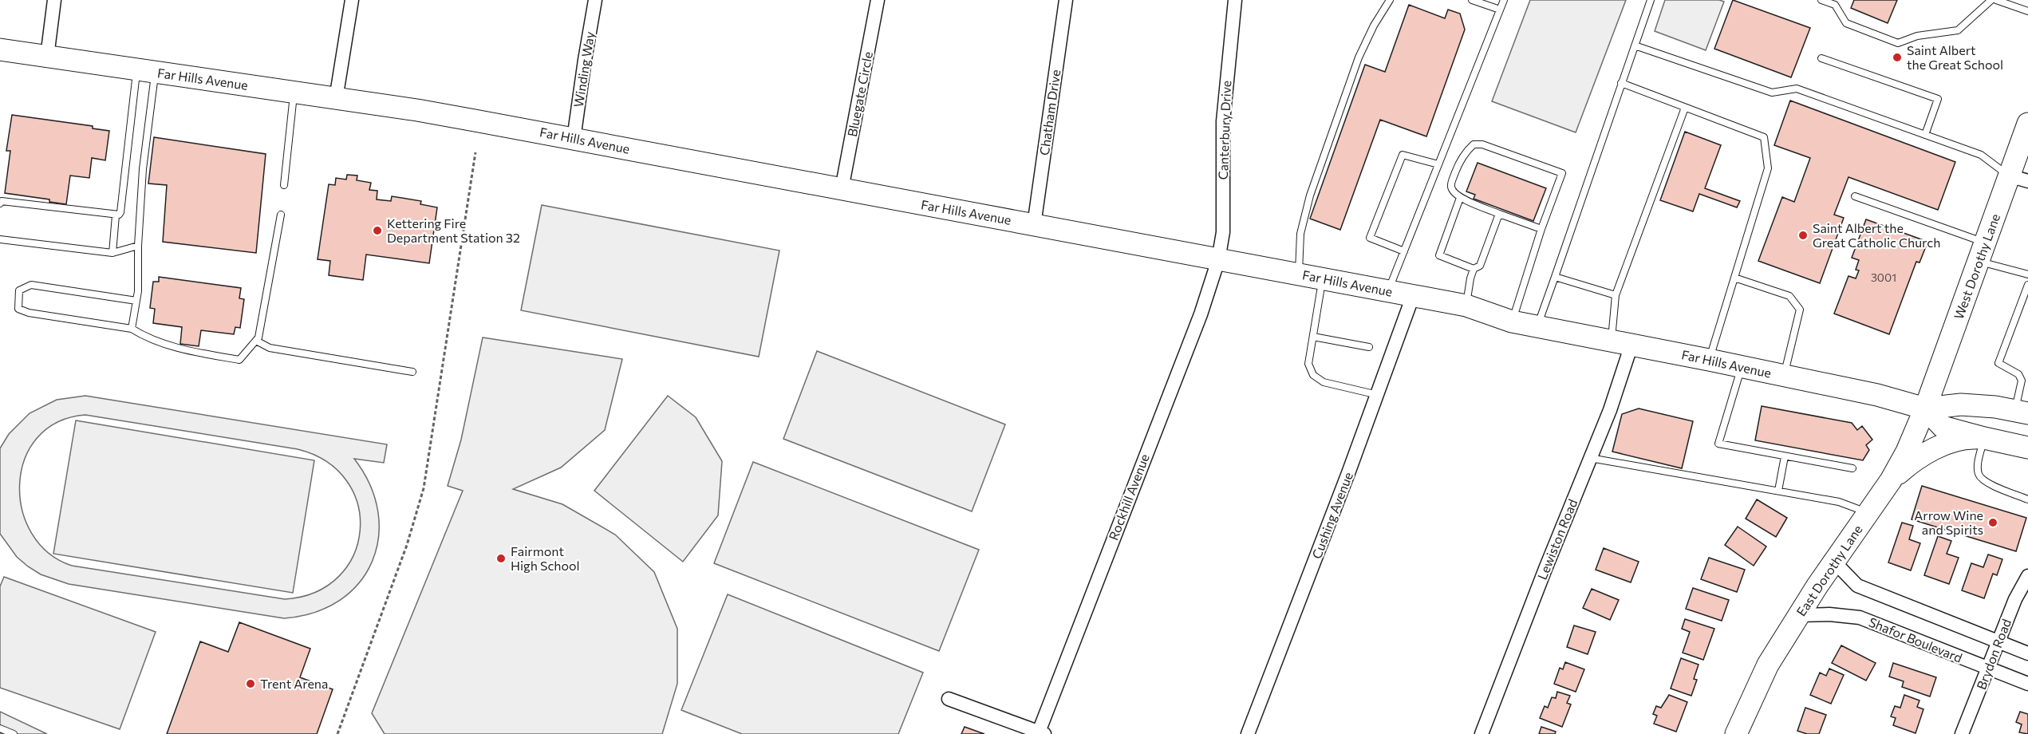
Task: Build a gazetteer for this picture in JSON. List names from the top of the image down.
{
  "streets": {
    "main road": ["Far Hills Avenue", "West Dorothy Lane", "East Dorothy Lane"],
    "street": [
      "Winding Way",
      "Bluegate Circle",
      "Chatham Drive",
      "Canterbury Drive",
      "Rockhill Avenue",
      "Cushing Avenue",
      "Lewiston Road",
      "Shafor Boulevard",
      "Brydon Road"
    ]
  },
  "crossings": [
    ["Winding Way", "Far Hills Avenue"],
    ["Far Hills Avenue", "Bluegate Circle"],
    ["Far Hills Avenue", "Chatham Drive"],
    ["Far Hills Avenue", "Canterbury Drive"],
    ["Far Hills Avenue", "West Dorothy Lane"],
    ["Far Hills Avenue", "Rockhill Avenue"],
    ["Far Hills Avenue", "Cushing Avenue"],
    ["Far Hills Avenue", "Lewiston Road"],
    ["Far Hills Avenue", "East Dorothy Lane"],
    ["Canterbury Drive", "Rockhill Avenue"],
    ["West Dorothy Lane", "East Dorothy Lane"],
    ["East Dorothy Lane", "Shafor Boulevard"],
    ["Shafor Boulevard", "Brydon Road"]
  ],
  "places": [
    "Saint Albert the Great School",
    "Kettering Fire Department Station 32",
    "Saint Albert the Great Catholic Church",
    "Arrow Wine and Spirits",
    "Fairmont High School",
    "Trent Arena"
  ],
  "house_numbers": ["3001"]
}
